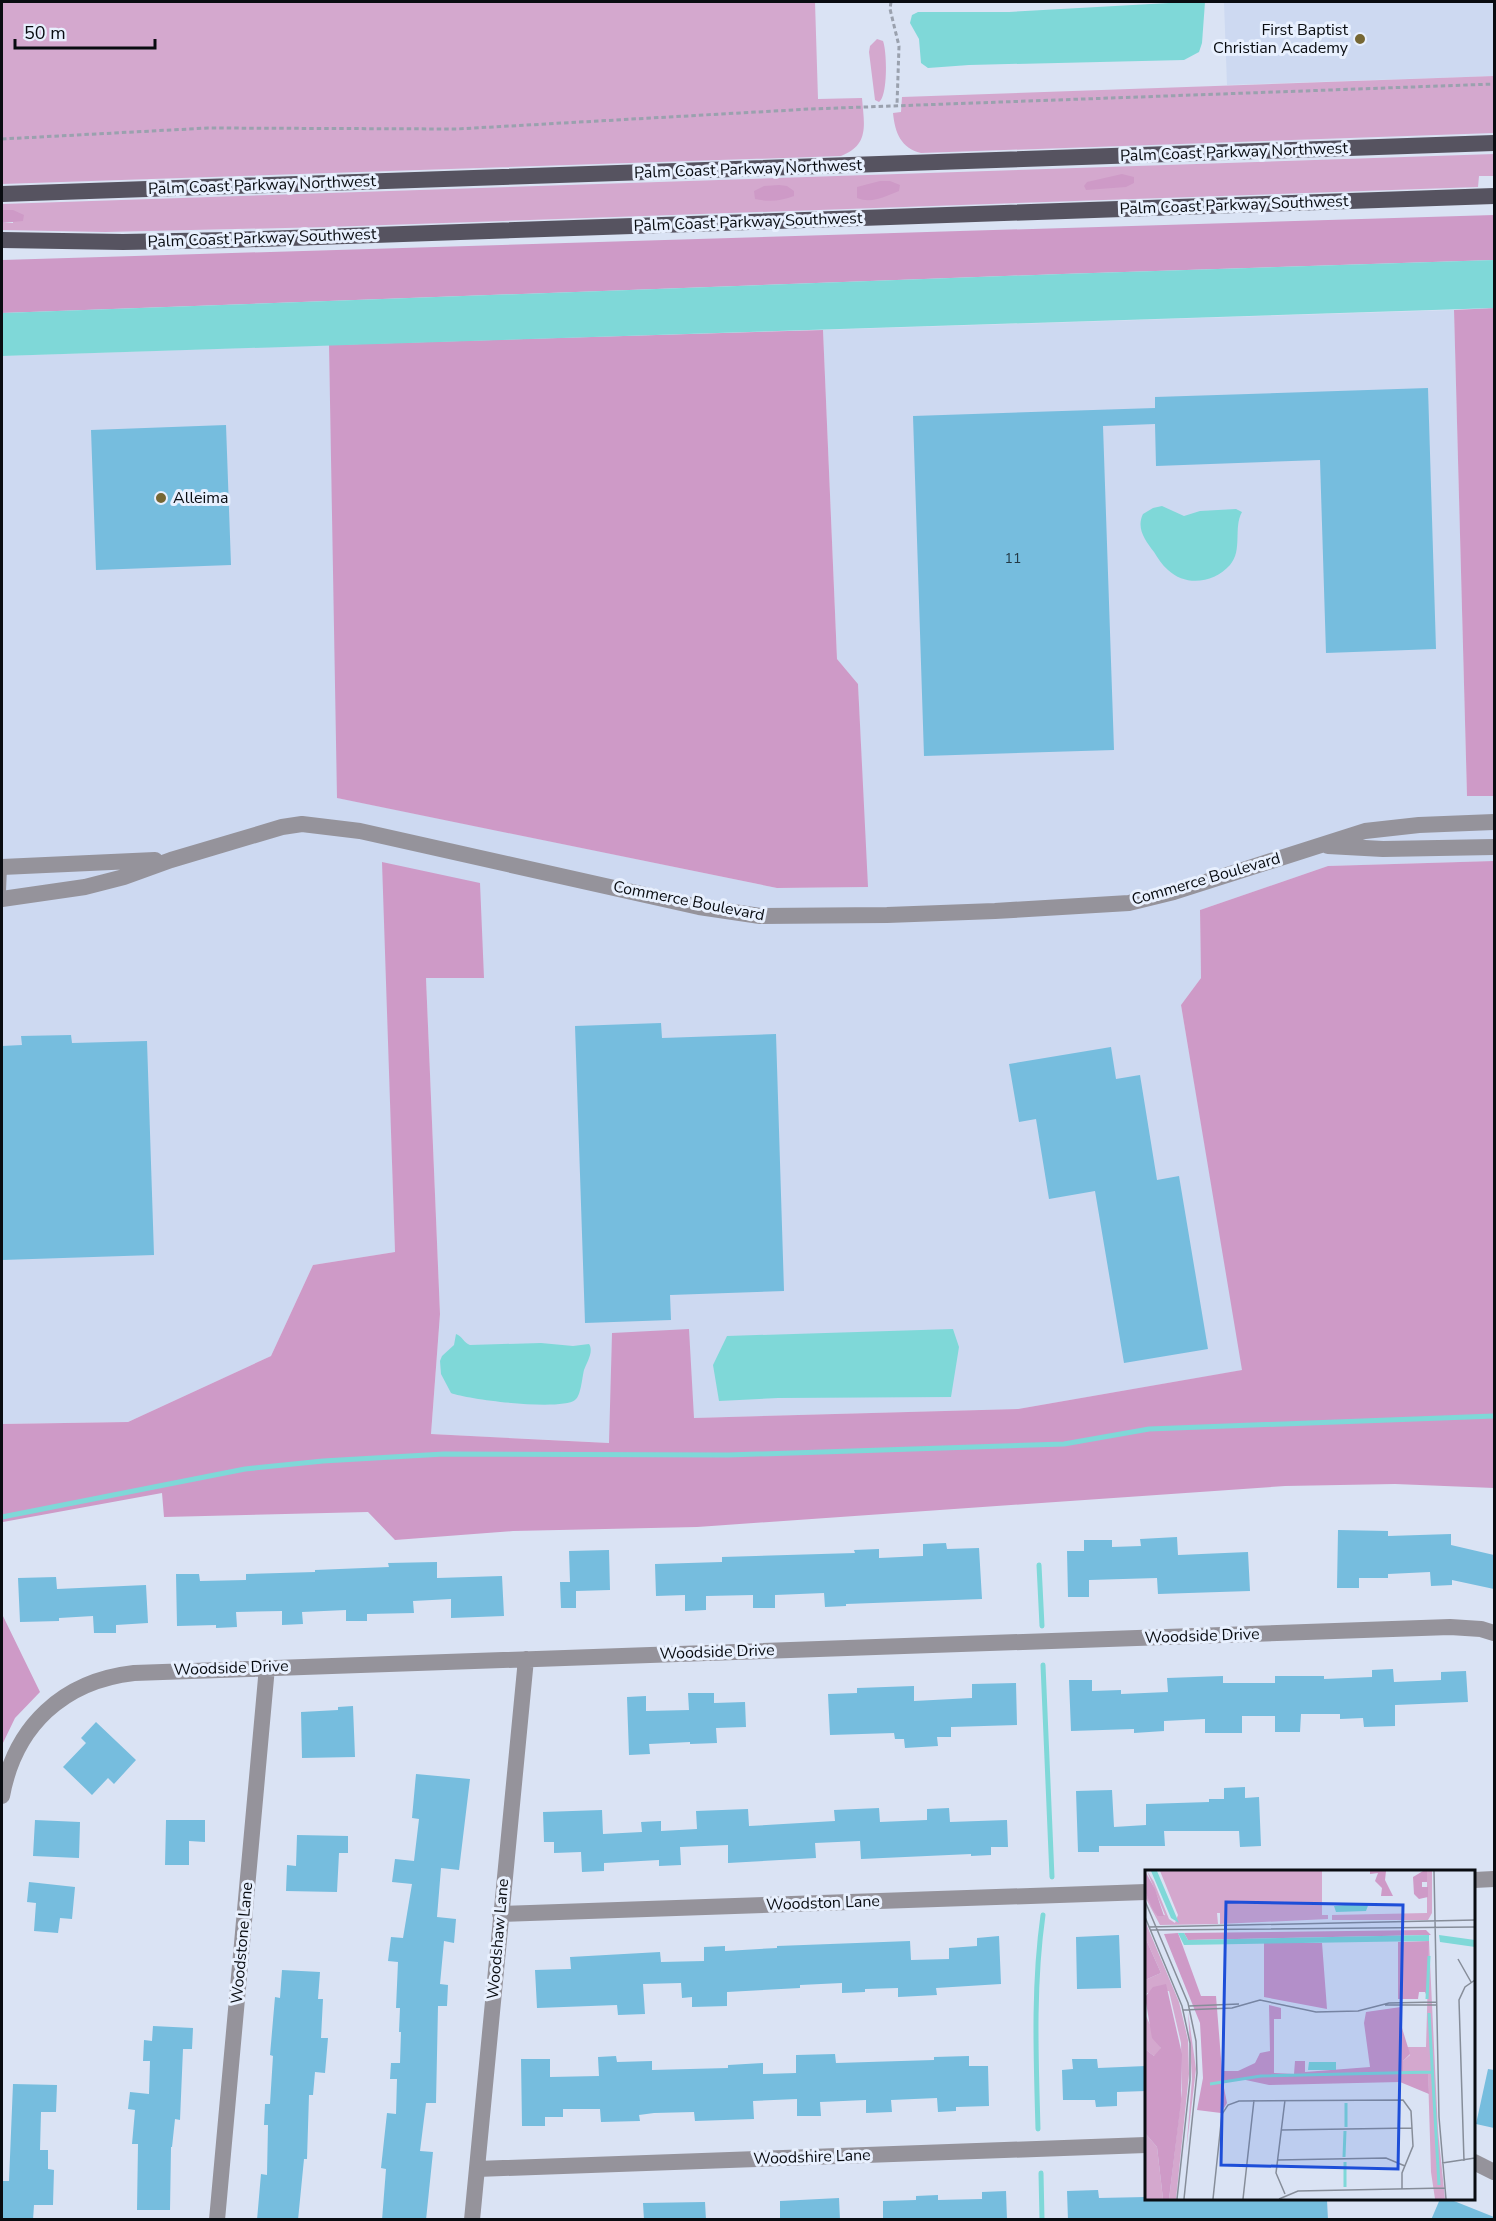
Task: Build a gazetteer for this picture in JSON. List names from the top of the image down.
{
  "streets": {
    "main road": ["Palm Coast Parkway Northwest", "Palm Coast Parkway Southwest"],
    "street": [
      "Commerce Boulevard",
      "Woodside Drive",
      "Woodston Lane",
      "Woodshaw Lane",
      "Woodstone Lane",
      "Woodshire Lane"
    ]
  },
  "crossings": [
    ["Woodside Drive", "Woodshaw Lane"],
    ["Woodside Drive", "Woodstone Lane"],
    ["Woodston Lane", "Woodshaw Lane"],
    ["Woodshaw Lane", "Woodshire Lane"]
  ],
  "places": ["First Baptist Christian Academy", "Alleima"],
  "house_numbers": ["11"],
  "scale_bar": "50 m"
}
